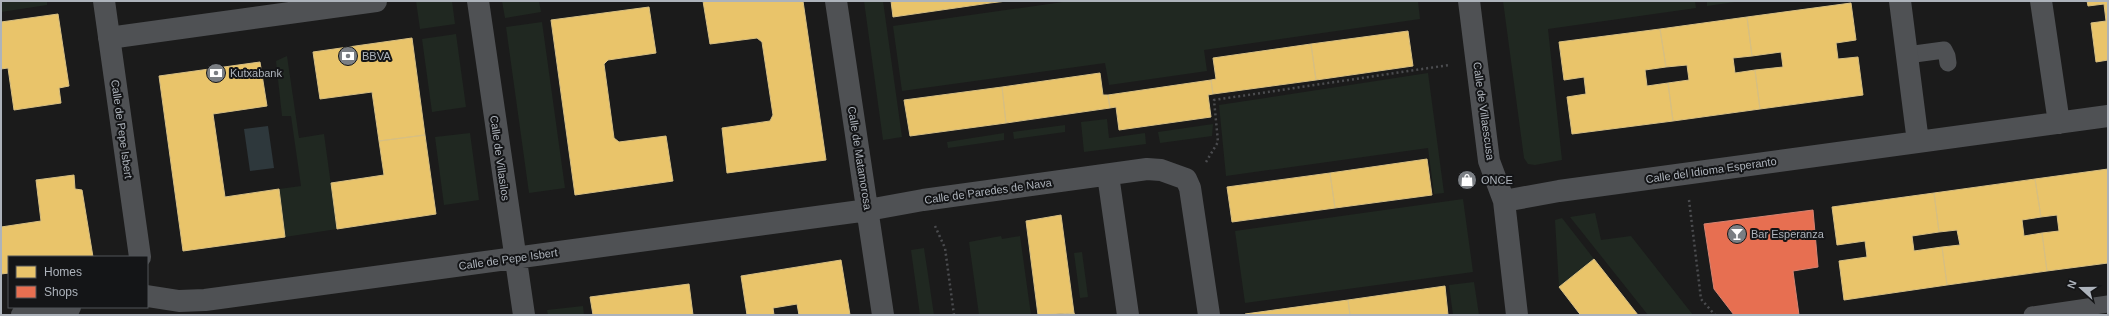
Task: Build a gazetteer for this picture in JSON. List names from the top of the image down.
{
  "streets": {
    "street": [
      "Calle de Villaescusa",
      "Calle de Pepe Isbert",
      "Calle de Villasilos",
      "Calle de Matamorosa",
      "Calle del Idioma Esperanto",
      "Calle de Paredes de Nava"
    ]
  },
  "crossings": [
    ["Calle de Villaescusa", "Calle del Idioma Esperanto"],
    ["Calle de Pepe Isbert", "Calle de Villasilos"],
    ["Calle de Pepe Isbert", "Calle de Matamorosa"],
    ["Calle de Pepe Isbert", "Calle de Paredes de Nava"],
    ["Calle de Matamorosa", "Calle de Paredes de Nava"]
  ],
  "places": {
    "bank": ["BBVA", "Kutxabank"],
    "shop": ["ONCE"],
    "bar": ["Bar Esperanza"]
  },
  "legend": ["Homes", "Shops"],
  "north": "left"
}
